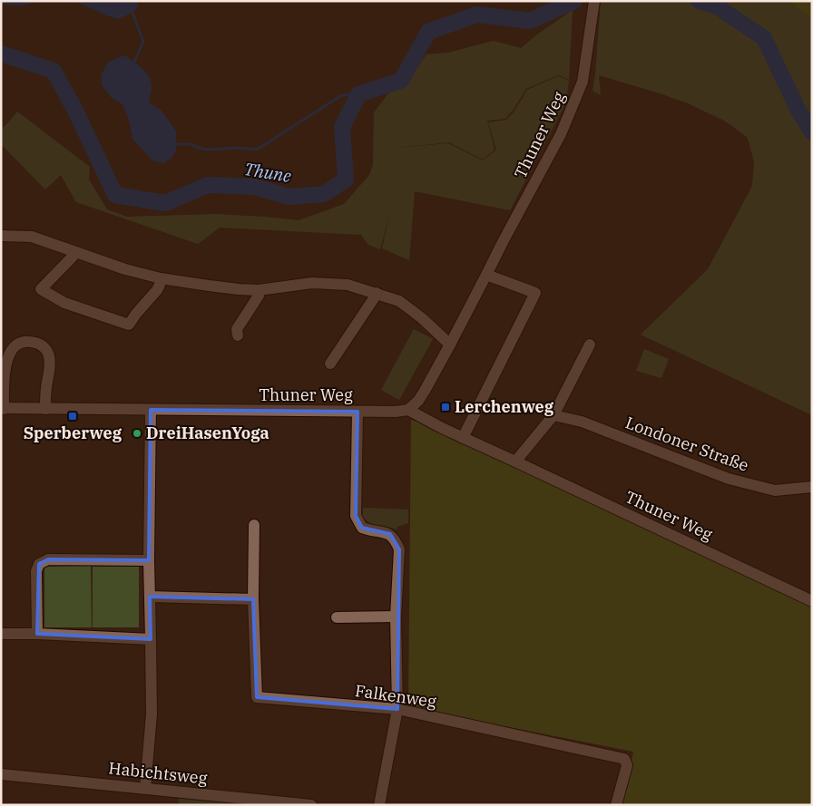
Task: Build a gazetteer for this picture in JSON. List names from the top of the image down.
{
  "streets": {
    "street": [
      "Thuner Weg",
      "Londoner Straße",
      "Falkenweg",
      "Habichtsweg"
    ]
  },
  "water": ["Thune"],
  "places": {
    "transit": ["Lerchenweg", "Sperberweg"],
    "other": ["DreiHasenYoga"]
  }
}
